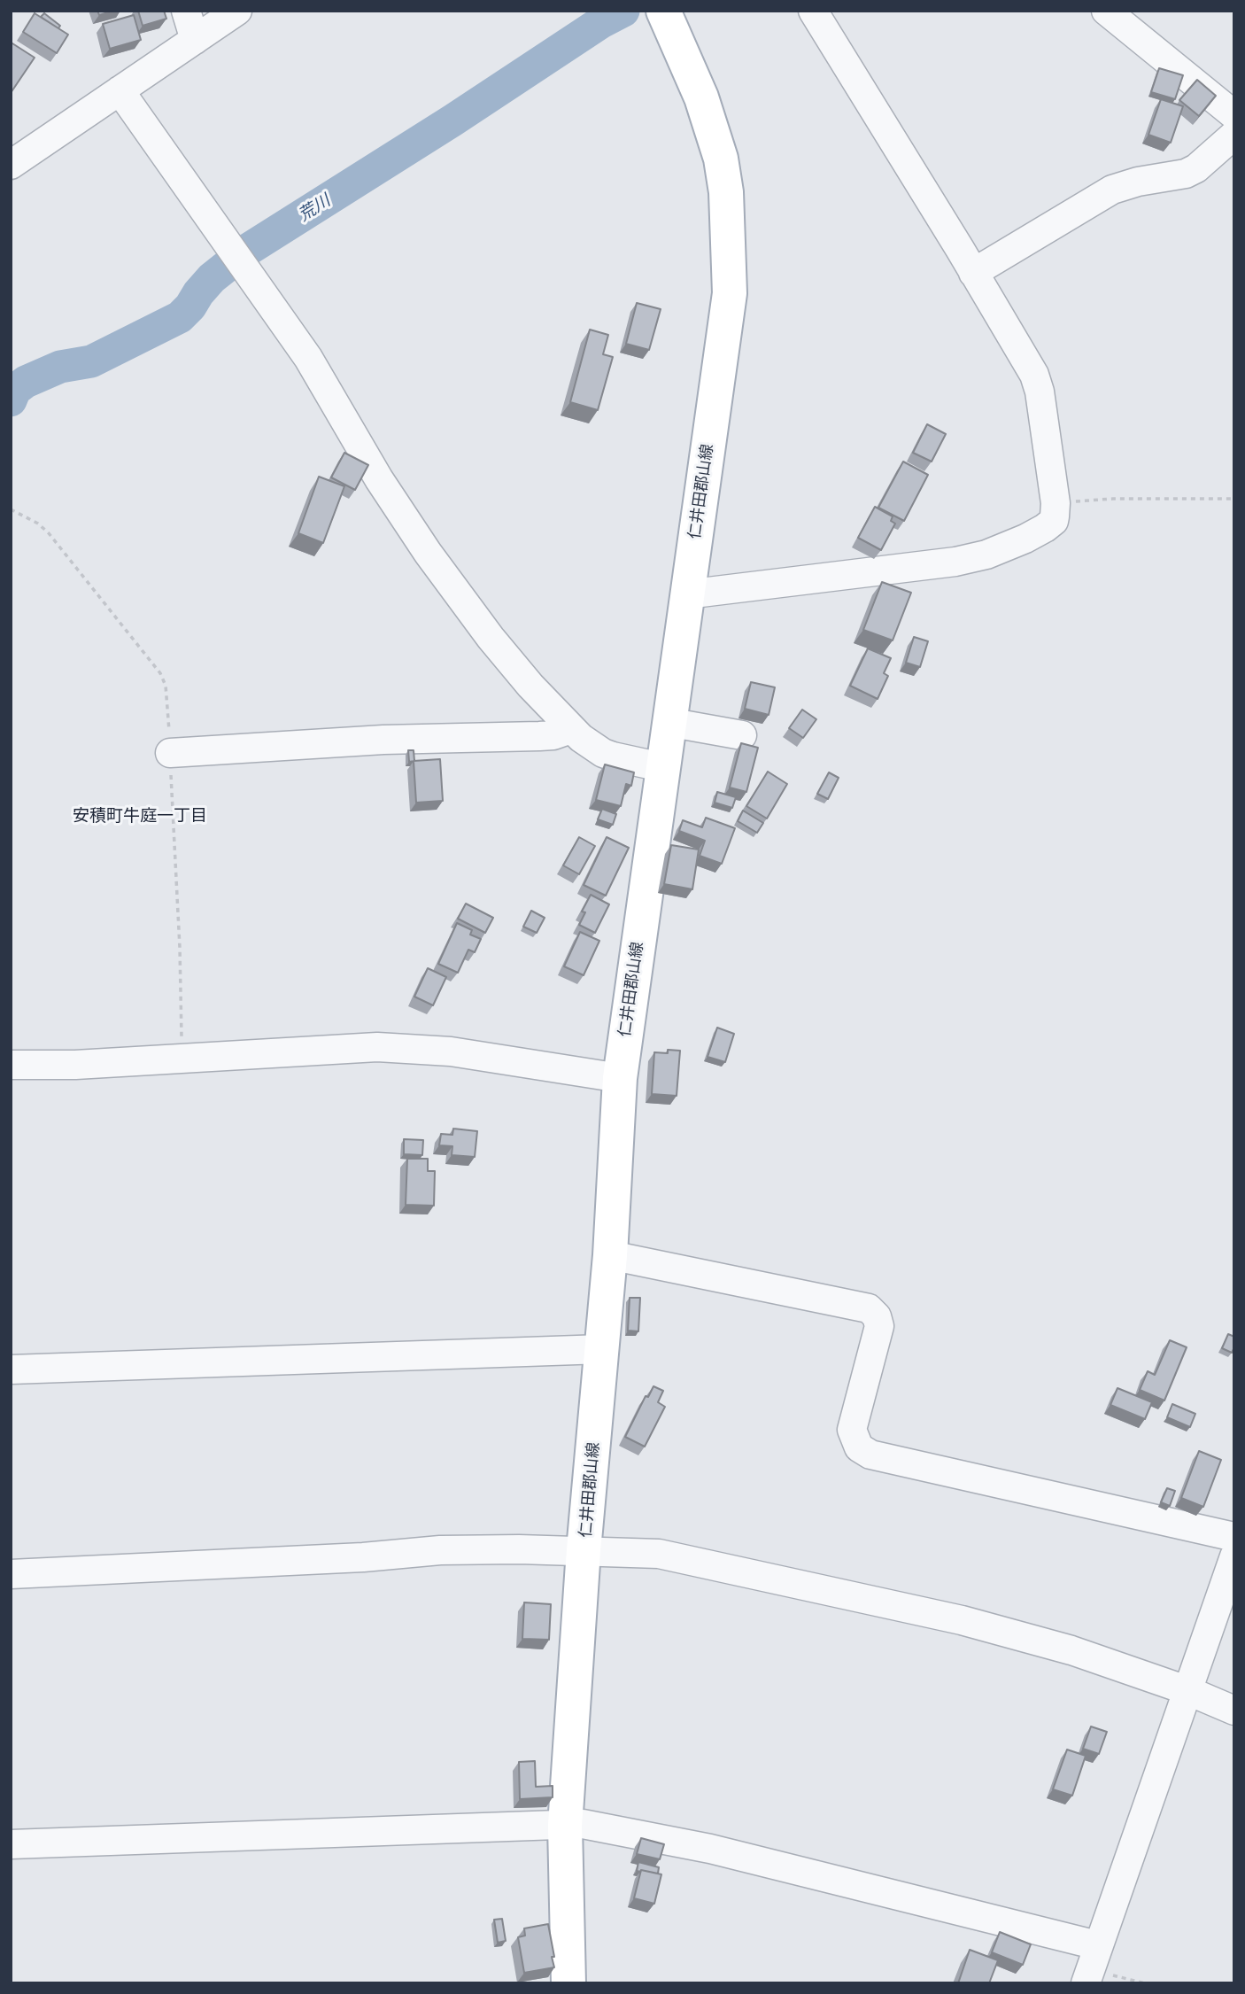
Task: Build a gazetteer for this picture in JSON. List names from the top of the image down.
{
  "streets": {
    "main road": ["仁井田郡山線"]
  },
  "districts": ["安積町牛庭一丁目"],
  "water": ["荒川"]
}
